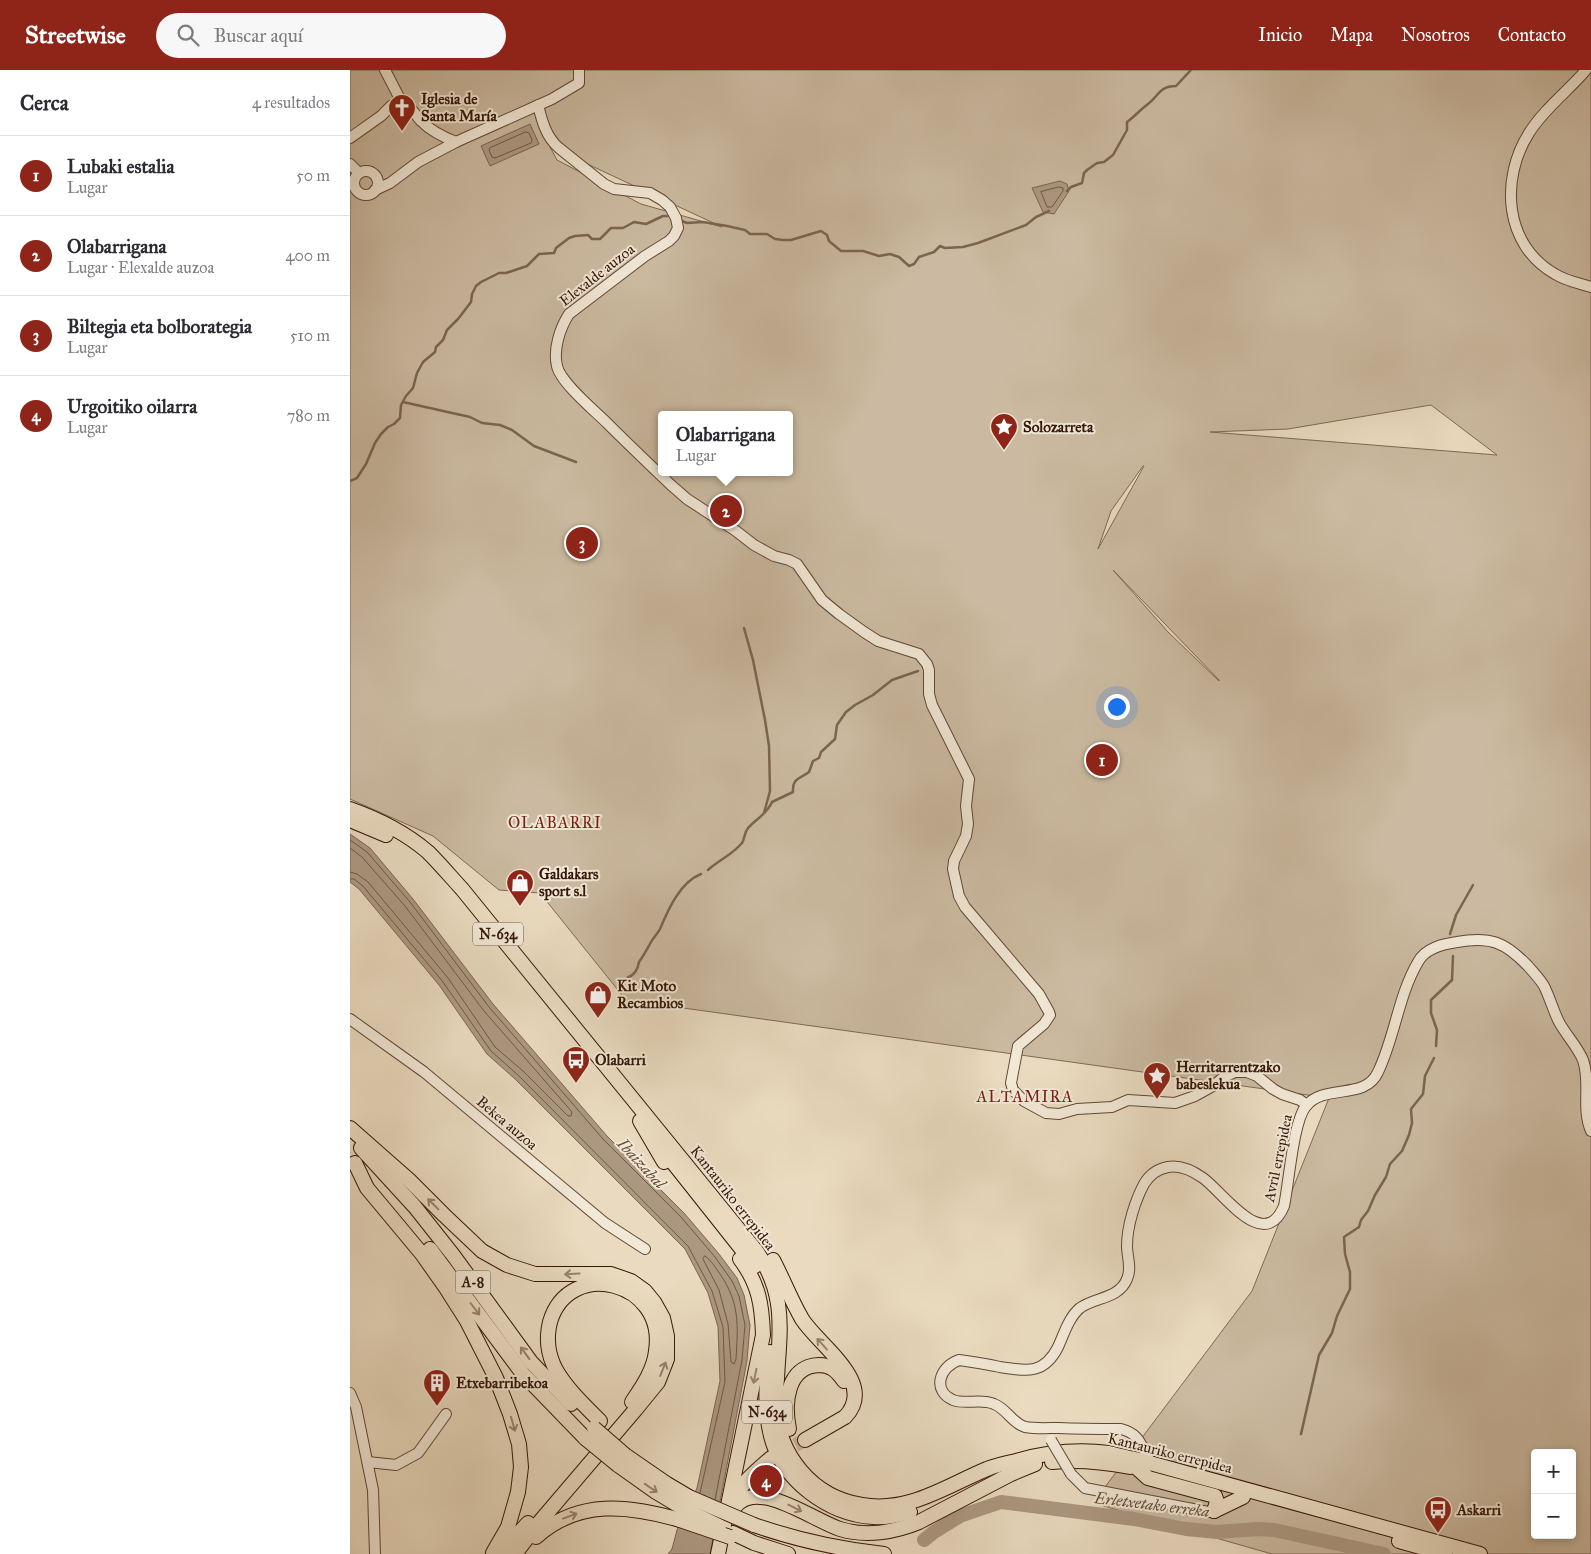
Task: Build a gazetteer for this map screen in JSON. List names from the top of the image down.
{
  "streets": {
    "highway": ["N-634", "Kantauriko errepidea", "A-8"],
    "street": ["Elexalde auzoa", "Bekea auzoa", "Avril errepidea"]
  },
  "crossings": [
    ["Elexalde auzoa", "Avril errepidea"],
    ["N-634", "Kantauriko errepidea"]
  ],
  "districts": ["OLABARRI", "ALTAMIRA"],
  "water": ["Ibaizabal", "Erletxetako erreka"],
  "places": {
    "church": ["Iglesia de Santa María"],
    "place": ["Solozarreta", "Herritarrentzako babeslekua"],
    "shop": ["Galdakars sport s.l", "Kit Moto Recambios"],
    "bus stop": ["Olabarri", "Askarri"],
    "building": ["Etxebarribekoa"]
  },
  "page": {
    "header": "Streetwise",
    "search": "Buscar aquí",
    "nav": [
      "Inicio",
      "Mapa",
      "Nosotros",
      "Contacto"
    ],
    "heading": ["Cerca", "4 resultados"],
    "list": [
      {
        "mark": "1",
        "name": "Lubaki estalia",
        "note": "Lugar",
        "value": "50 m"
      },
      {
        "mark": "2",
        "name": "Olabarrigana",
        "note": "Lugar · Elexalde auzoa",
        "value": "400 m"
      },
      {
        "mark": "3",
        "name": "Biltegia eta bolborategia",
        "note": "Lugar",
        "value": "510 m"
      },
      {
        "mark": "4",
        "name": "Urgoitiko oilarra",
        "note": "Lugar",
        "value": "780 m"
      }
    ],
    "popup": ["Olabarrigana", "Lugar"],
    "pins": [
      "2",
      "3",
      "1",
      "4"
    ],
    "map_buttons": ["+", "−"]
  }
}
